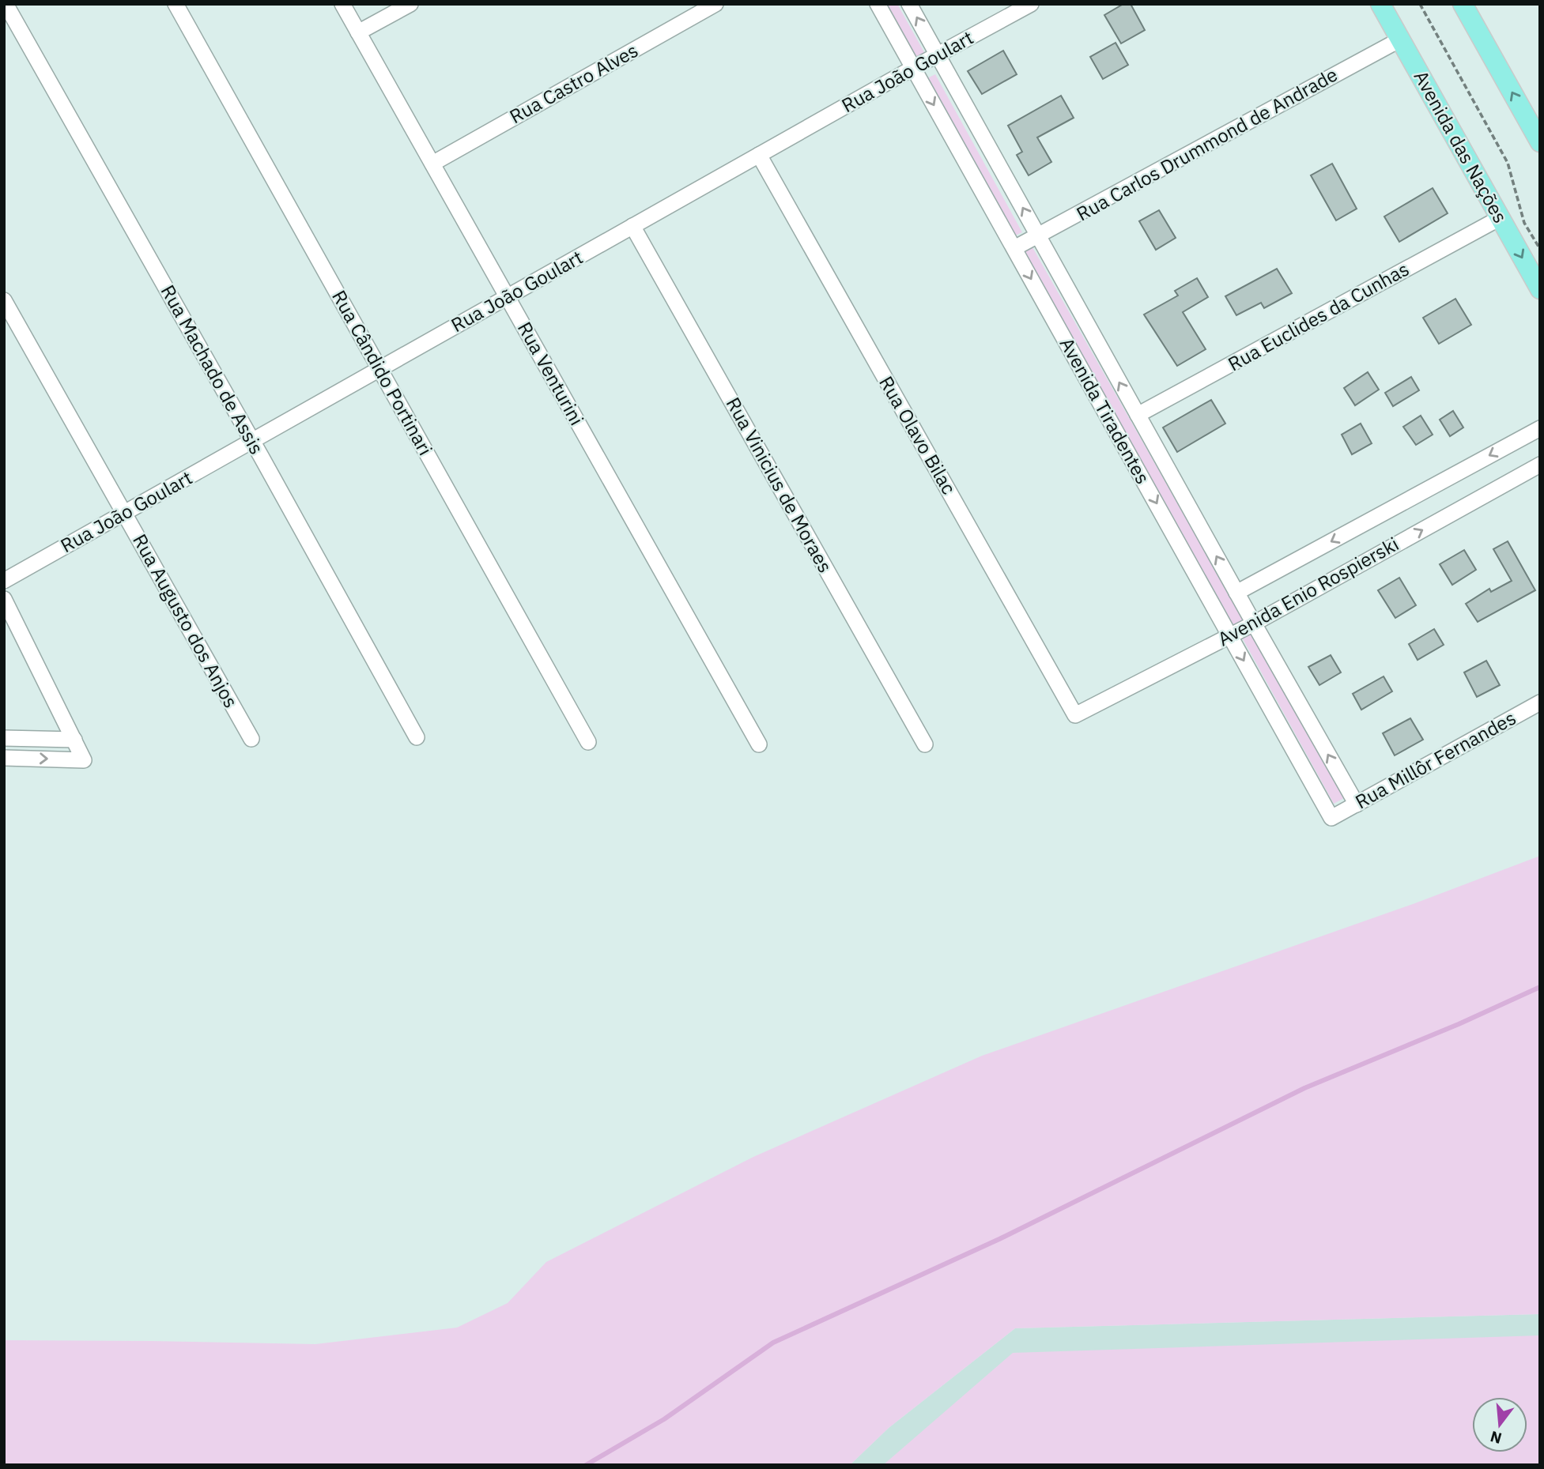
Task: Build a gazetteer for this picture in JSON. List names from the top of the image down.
{
  "streets": {
    "main road": ["Avenida das Nações"],
    "street": [
      "Rua João Goulart",
      "Rua Castro Alves",
      "Rua Carlos Drummond de Andrade",
      "Rua Euclides da Cunhas",
      "Rua Machado de Assis",
      "Rua Cândido Portinari",
      "Rua Venturini",
      "Avenida Tiradentes",
      "Rua Olavo Bilac",
      "Rua Vinicius de Moraes",
      "Avenida Enio Rospierski",
      "Rua Augusto dos Anjos",
      "Rua Millôr Fernandes"
    ]
  },
  "crossings": [
    ["Rua João Goulart", "Rua Machado de Assis"],
    ["Rua João Goulart", "Rua Cândido Portinari"],
    ["Rua João Goulart", "Rua Venturini"],
    ["Rua João Goulart", "Avenida Tiradentes"],
    ["Rua João Goulart", "Rua Olavo Bilac"],
    ["Rua João Goulart", "Rua Vinicius de Moraes"],
    ["Rua João Goulart", "Rua Augusto dos Anjos"],
    ["Rua Castro Alves", "Rua Venturini"],
    ["Rua Carlos Drummond de Andrade", "Avenida das Nações"],
    ["Rua Carlos Drummond de Andrade", "Avenida Tiradentes"],
    ["Avenida das Nações", "Rua Euclides da Cunhas"],
    ["Rua Euclides da Cunhas", "Avenida Tiradentes"],
    ["Avenida Tiradentes", "Avenida Enio Rospierski"],
    ["Avenida Tiradentes", "Rua Millôr Fernandes"],
    ["Rua Olavo Bilac", "Avenida Enio Rospierski"]
  ],
  "north": "bottom"
}
